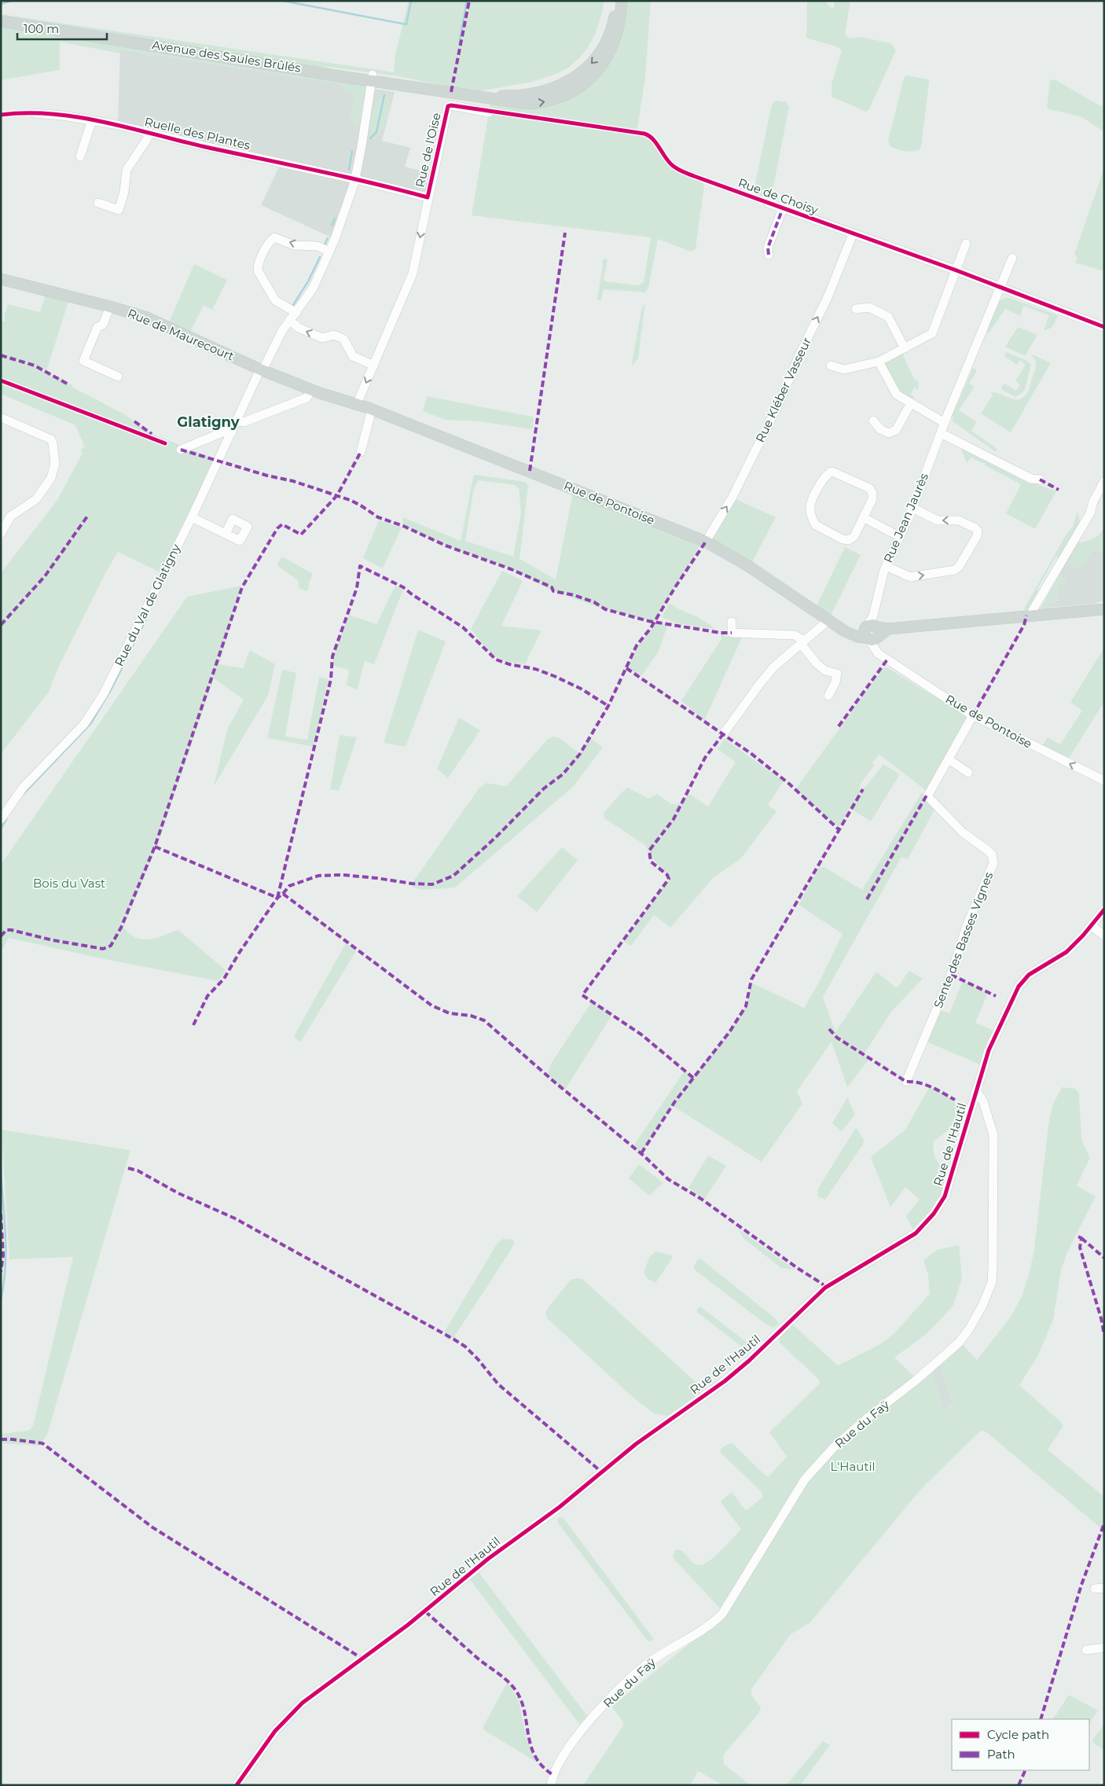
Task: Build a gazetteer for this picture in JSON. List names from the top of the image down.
{
  "streets": {
    "main road": ["Avenue des Saules Brûlés", "Rue de Maurecourt", "Rue de Pontoise"],
    "street": [
      "Ruelle des Plantes",
      "Rue de l'Oise",
      "Rue de Choisy",
      "Rue Kléber Vasseur",
      "Rue Jean Jaurès",
      "Rue du Val de Glatigny",
      "Sente des Basses Vignes",
      "Rue de l'Hautil",
      "Rue du Faÿ"
    ]
  },
  "crossings": [
    ["Avenue des Saules Brûlés", "Rue du Val de Glatigny"],
    ["Ruelle des Plantes", "Rue de l'Oise"],
    ["Ruelle des Plantes", "Rue du Val de Glatigny"],
    ["Rue de l'Oise", "Rue de Maurecourt"],
    ["Rue de l'Oise", "Rue de Pontoise"],
    ["Rue de Choisy", "Rue Kléber Vasseur"],
    ["Rue de Choisy", "Rue Jean Jaurès"],
    ["Rue de Maurecourt", "Rue de Pontoise"],
    ["Rue de Maurecourt", "Rue du Val de Glatigny"],
    ["Rue Kléber Vasseur", "Rue de Pontoise"],
    ["Rue de Pontoise", "Rue Jean Jaurès"],
    ["Rue de Pontoise", "Sente des Basses Vignes"],
    ["Rue de l'Hautil", "Rue du Faÿ"]
  ],
  "one_way": ["Rue de l'Oise", "Rue Kléber Vasseur"],
  "districts": ["Glatigny"],
  "parks": ["Bois du Vast", "L'Hautil"],
  "legend": ["Cycle path", "Path"],
  "scale_bar": "100 m"
}
